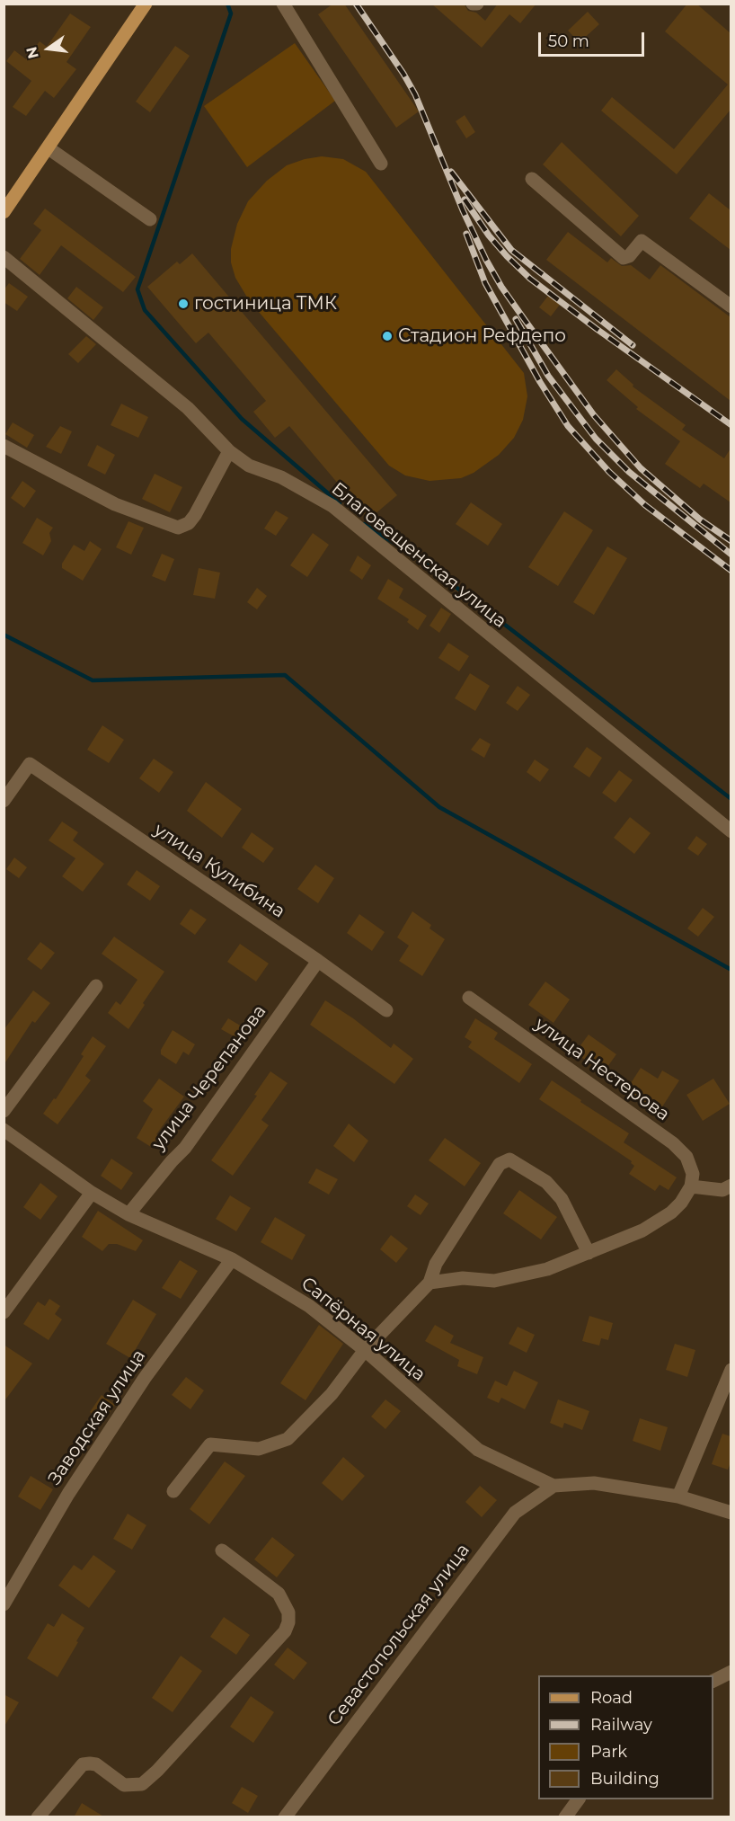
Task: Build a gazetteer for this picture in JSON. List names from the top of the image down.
{
  "streets": {
    "street": [
      "Благовещенская улица",
      "улица Кулибина",
      "улица Нестерова",
      "улица Черепанова",
      "Сапёрная улица",
      "Заводская улица",
      "Севастопольская улица"
    ]
  },
  "crossings": [
    ["улица Кулибина", "улица Черепанова"],
    ["улица Черепанова", "Сапёрная улица"],
    ["Сапёрная улица", "Заводская улица"],
    ["Сапёрная улица", "Севастопольская улица"]
  ],
  "places": ["гостиница ТМК", "Стадион Рефдепо"],
  "legend": [
    "Road",
    "Railway",
    "Park",
    "Building"
  ],
  "scale_bar": "50 m",
  "north": "left"
}
